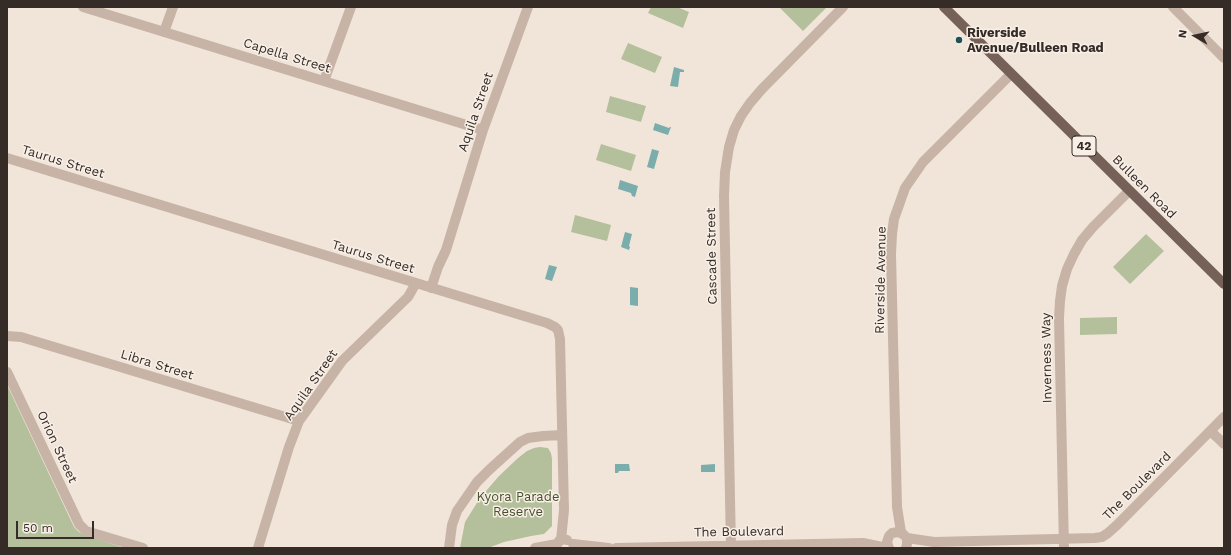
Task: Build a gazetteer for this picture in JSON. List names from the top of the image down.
{
  "streets": {
    "main road": ["42", "Bulleen Road"],
    "street": [
      "Capella Street",
      "Aquila Street",
      "Taurus Street",
      "Cascade Street",
      "Riverside Avenue",
      "Inverness Way",
      "Libra Street",
      "Orion Street",
      "The Boulevard"
    ]
  },
  "crossings": [
    ["Capella Street", "Aquila Street"],
    ["Aquila Street", "Taurus Street"],
    ["Aquila Street", "Libra Street"],
    ["Bulleen Road", "Riverside Avenue"],
    ["Bulleen Road", "Inverness Way"],
    ["Cascade Street", "The Boulevard"],
    ["Riverside Avenue", "The Boulevard"],
    ["Inverness Way", "The Boulevard"]
  ],
  "parks": ["Kyora Parade Reserve"],
  "places": ["Riverside Avenue/Bulleen Road"],
  "scale_bar": "50 m",
  "north": "left"
}
